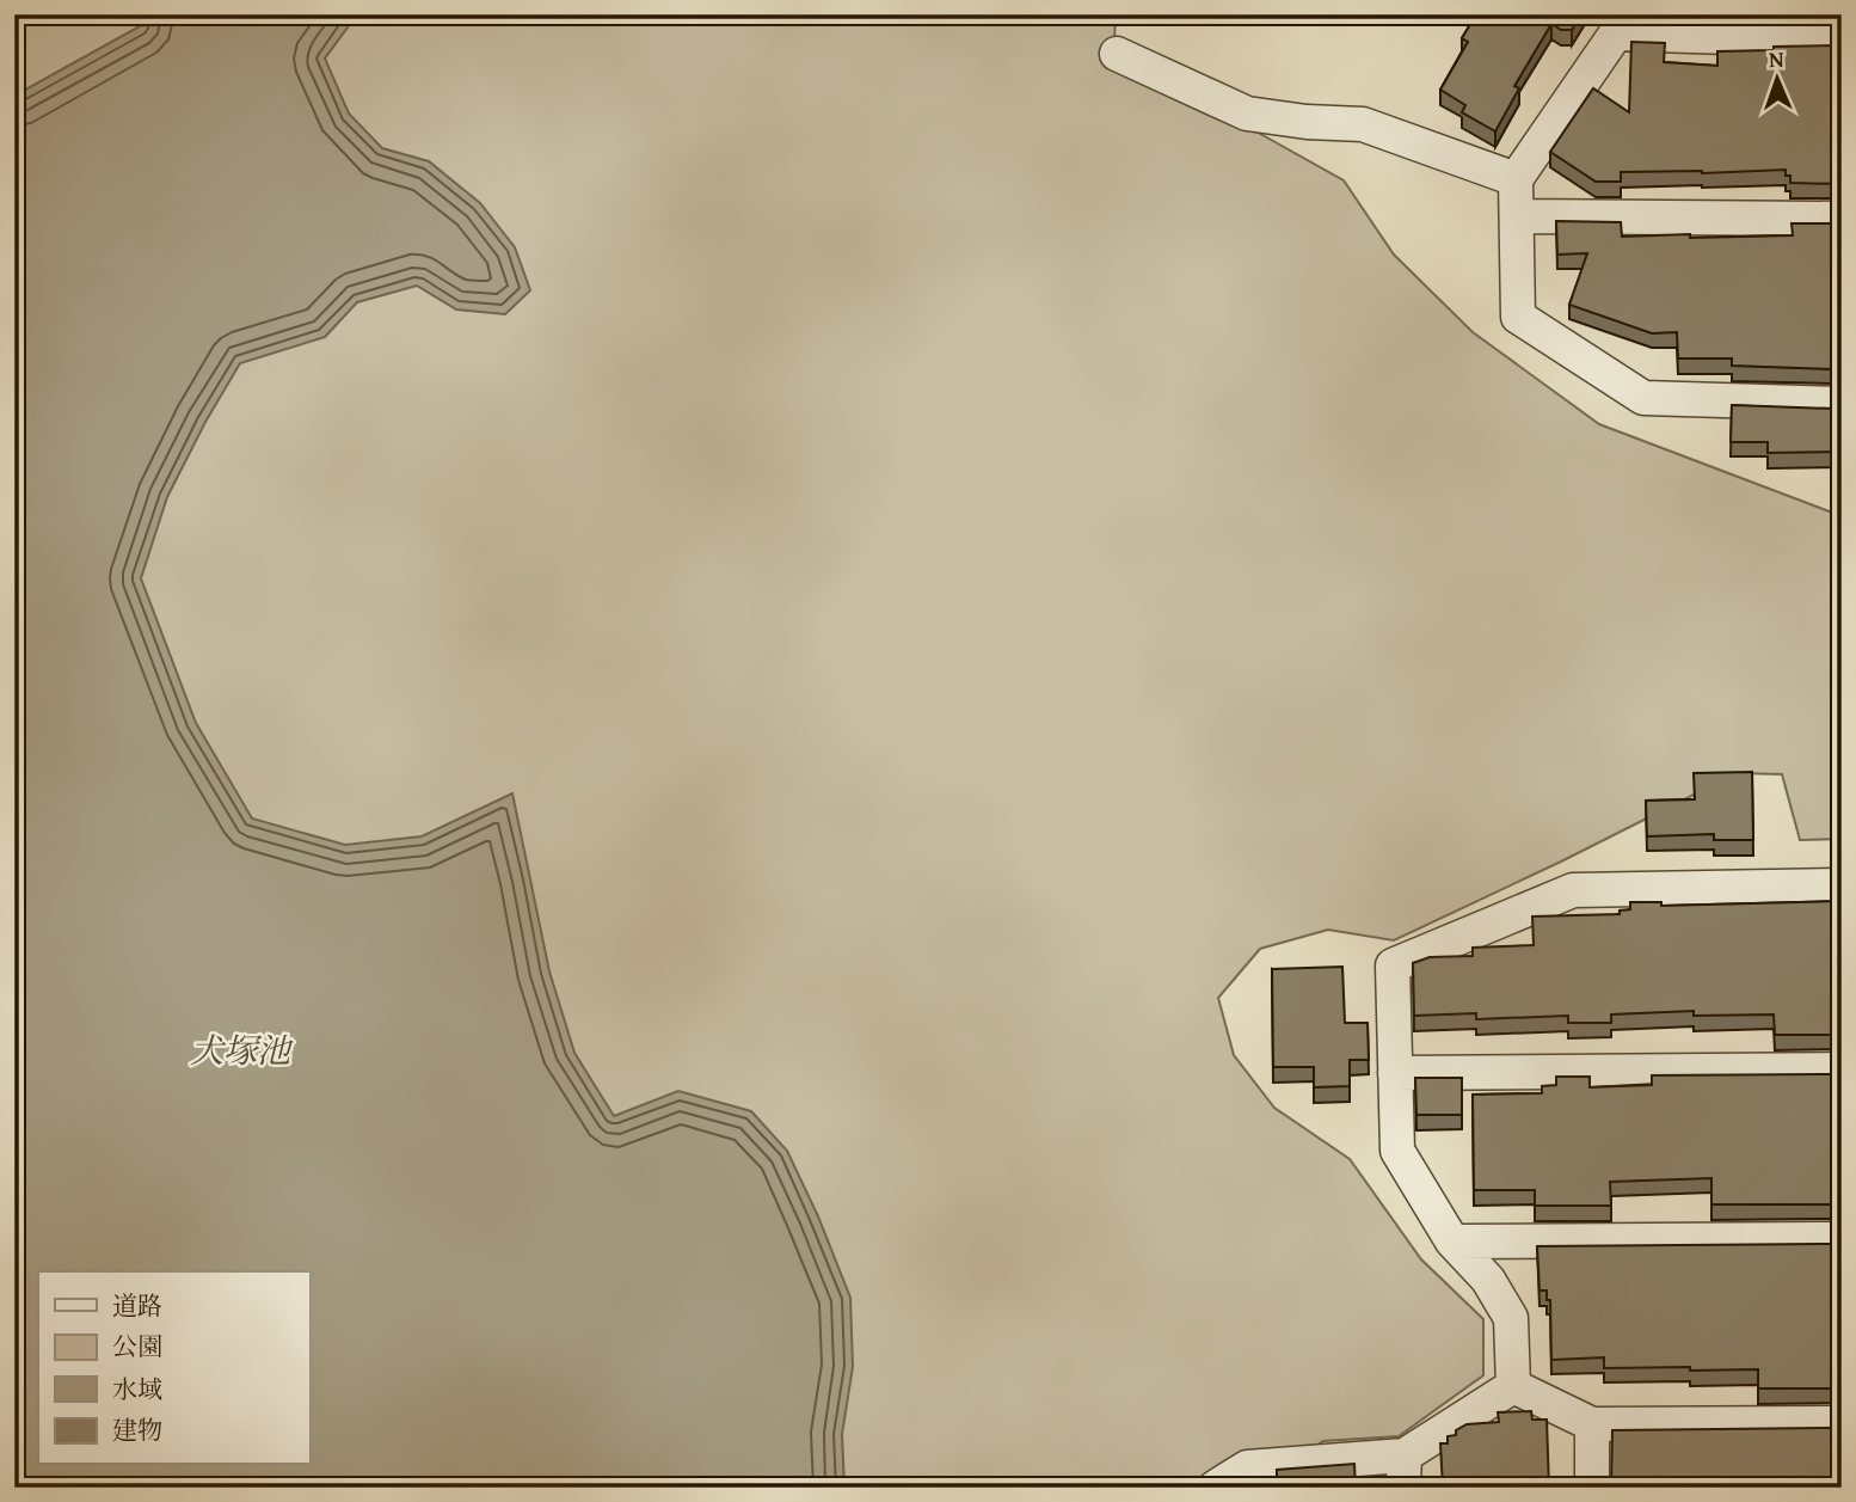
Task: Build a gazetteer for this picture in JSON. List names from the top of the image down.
{
  "water": ["犬塚池"],
  "legend": [
    "道路",
    "公園",
    "水域",
    "建物"
  ],
  "north": "top"
}
